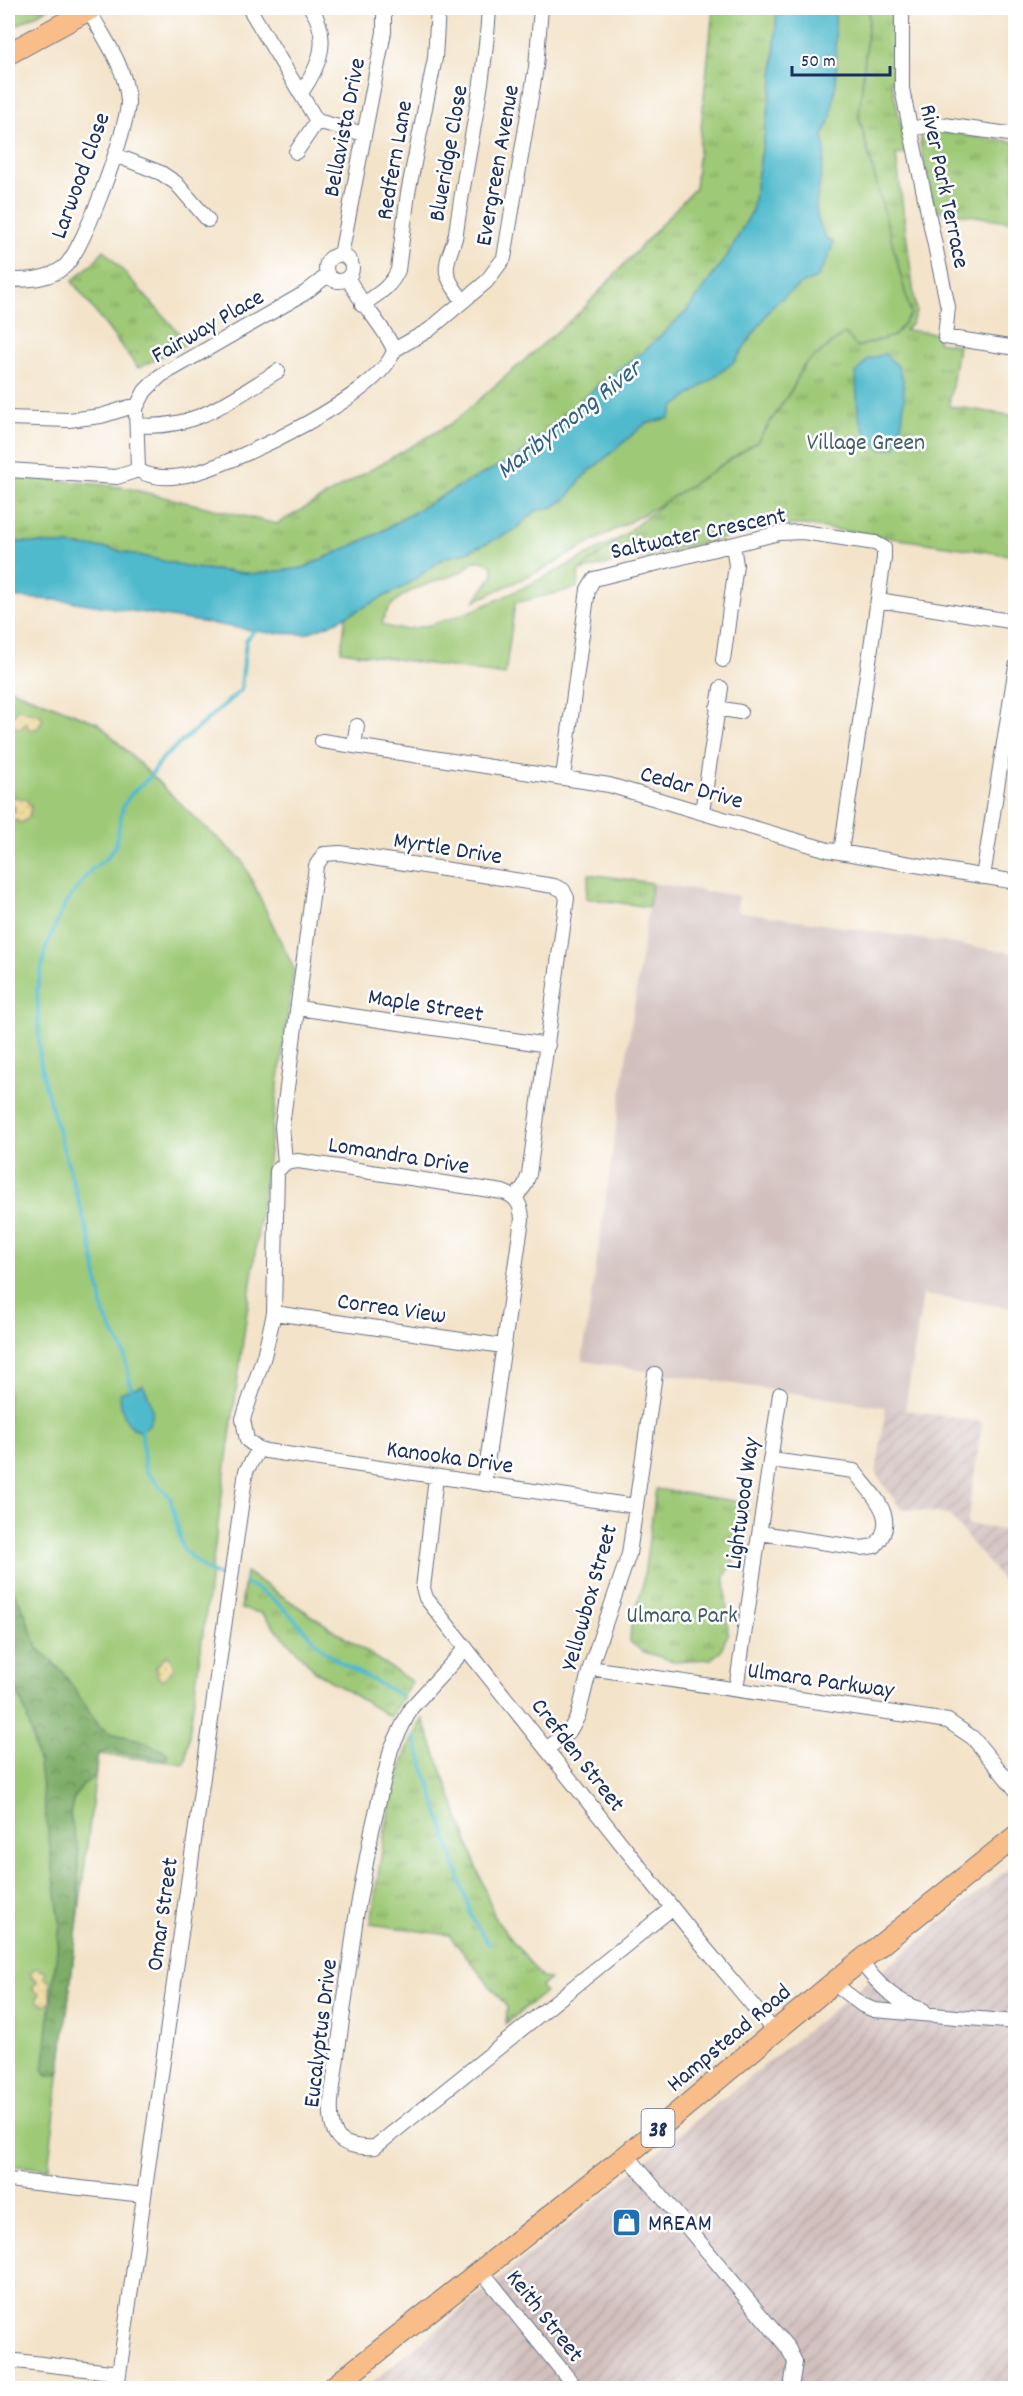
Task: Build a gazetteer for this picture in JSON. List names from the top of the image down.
{
  "streets": {
    "main road": ["Hampstead Road", "38"],
    "street": [
      "Bellavista Drive",
      "Blueridge Close",
      "Redfern Lane",
      "Evergreen Avenue",
      "Larwood Close",
      "River Park Terrace",
      "Fairway Place",
      "Saltwater Crescent",
      "Cedar Drive",
      "Myrtle Drive",
      "Maple Street",
      "Lomandra Drive",
      "Correa View",
      "Kanooka Drive",
      "Lightwood Way",
      "Yellowbox Street",
      "Ulmara Parkway",
      "Crefden Street",
      "Omar Street",
      "Eucalyptus Drive",
      "Keith Street"
    ]
  },
  "crossings": [
    ["Bellavista Drive", "Fairway Place"],
    ["Blueridge Close", "Evergreen Avenue"],
    ["Saltwater Crescent", "Cedar Drive"],
    ["Myrtle Drive", "Maple Street"],
    ["Myrtle Drive", "Lomandra Drive"],
    ["Kanooka Drive", "Yellowbox Street"],
    ["Kanooka Drive", "Crefden Street"],
    ["Kanooka Drive", "Omar Street"],
    ["Lightwood Way", "Ulmara Parkway"],
    ["Yellowbox Street", "Ulmara Parkway"],
    ["Yellowbox Street", "Crefden Street"],
    ["Crefden Street", "Eucalyptus Drive"],
    ["Crefden Street", "Hampstead Road"],
    ["Hampstead Road", "Keith Street"]
  ],
  "water": ["Maribyrnong River"],
  "parks": ["Village Green", "Ulmara Park"],
  "places": {
    "shop": ["MREAM"]
  },
  "scale_bar": "50 m"
}
